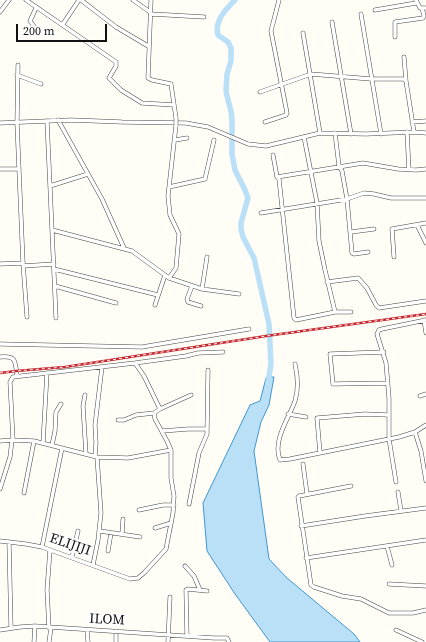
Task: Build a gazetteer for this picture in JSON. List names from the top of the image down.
{
  "streets": {
    "street": ["ELIJIJI", "ILOM"]
  },
  "scale_bar": "200 m"
}
